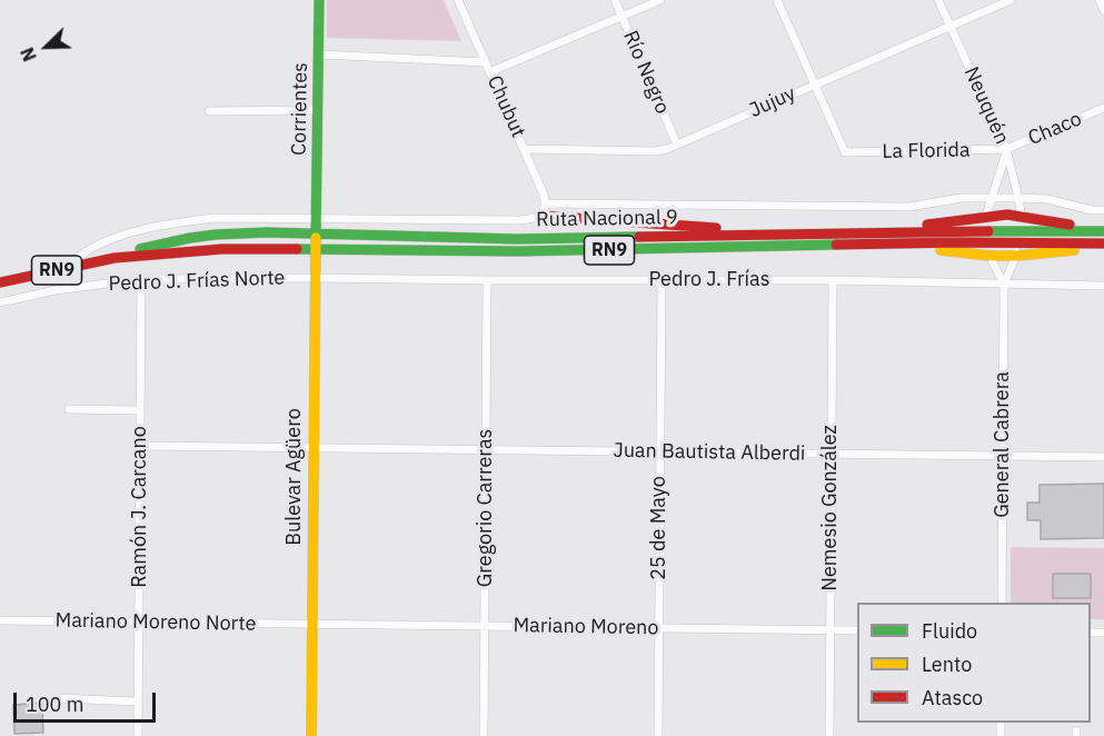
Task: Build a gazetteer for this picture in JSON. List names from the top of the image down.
{
  "streets": {
    "main road": [
      "Corrientes",
      "Ruta Nacional 9",
      "RN9",
      "Bulevar Agüero"
    ],
    "street": [
      "Río Negro",
      "Jujuy",
      "Neuquén",
      "Chubut",
      "Chaco",
      "La Florida",
      "Pedro J. Frías",
      "Pedro J. Frías Norte",
      "General Cabrera",
      "Juan Bautista Alberdi",
      "Ramón J. Carcano",
      "Gregorio Carreras",
      "Nemesio González",
      "25 de Mayo",
      "Mariano Moreno Norte",
      "Mariano Moreno"
    ]
  },
  "crossings": [
    ["Río Negro", "Jujuy"],
    ["Jujuy", "Neuquén"],
    ["Jujuy", "Chubut"],
    ["Jujuy", "La Florida"],
    ["Neuquén", "Chaco"],
    ["Neuquén", "La Florida"],
    ["Neuquén", "Ruta Nacional 9"],
    ["Neuquén", "Pedro J. Frías"],
    ["Neuquén", "General Cabrera"],
    ["Corrientes", "Bulevar Agüero"],
    ["Chaco", "La Florida"],
    ["Ruta Nacional 9", "Bulevar Agüero"],
    ["Pedro J. Frías", "Pedro J. Frías Norte"],
    ["Pedro J. Frías", "General Cabrera"],
    ["Pedro J. Frías", "Bulevar Agüero"],
    ["Pedro J. Frías", "Gregorio Carreras"],
    ["Pedro J. Frías", "Nemesio González"],
    ["Pedro J. Frías", "25 de Mayo"],
    ["Pedro J. Frías Norte", "Bulevar Agüero"],
    ["Pedro J. Frías Norte", "Ramón J. Carcano"],
    ["General Cabrera", "Juan Bautista Alberdi"],
    ["Juan Bautista Alberdi", "Bulevar Agüero"],
    ["Juan Bautista Alberdi", "Ramón J. Carcano"],
    ["Juan Bautista Alberdi", "Gregorio Carreras"],
    ["Juan Bautista Alberdi", "Nemesio González"],
    ["Juan Bautista Alberdi", "25 de Mayo"],
    ["Bulevar Agüero", "Mariano Moreno Norte"],
    ["Bulevar Agüero", "Mariano Moreno"],
    ["Ramón J. Carcano", "Mariano Moreno Norte"],
    ["Gregorio Carreras", "Mariano Moreno"],
    ["Nemesio González", "Mariano Moreno"],
    ["25 de Mayo", "Mariano Moreno"],
    ["Mariano Moreno Norte", "Mariano Moreno"]
  ],
  "legend": ["Fluido", "Lento", "Atasco"],
  "scale_bar": "100 m",
  "north": "bottom left"
}
